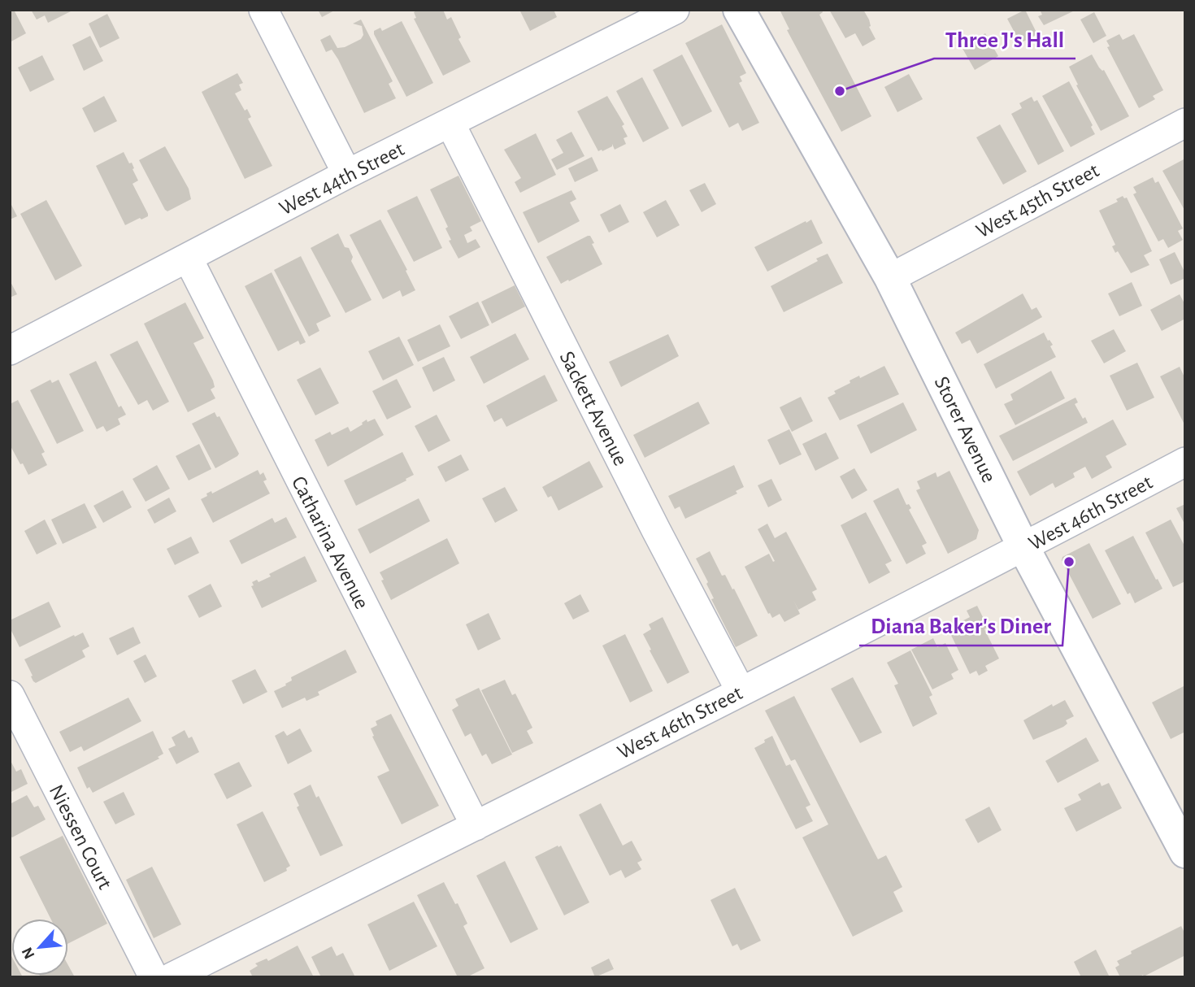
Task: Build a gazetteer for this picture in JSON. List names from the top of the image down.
{
  "streets": {
    "street": [
      "West 44th Street",
      "West 45th Street",
      "Sackett Avenue",
      "Storer Avenue",
      "West 46th Street",
      "Catharina Avenue",
      "Niessen Court"
    ]
  },
  "crossings": [
    ["West 44th Street", "Sackett Avenue"],
    ["West 44th Street", "Catharina Avenue"],
    ["West 45th Street", "Storer Avenue"],
    ["Sackett Avenue", "West 46th Street"],
    ["Storer Avenue", "West 46th Street"],
    ["West 46th Street", "Catharina Avenue"]
  ],
  "places": ["Three J's Hall", "Diana Baker's Diner"],
  "north": "bottom left"
}
